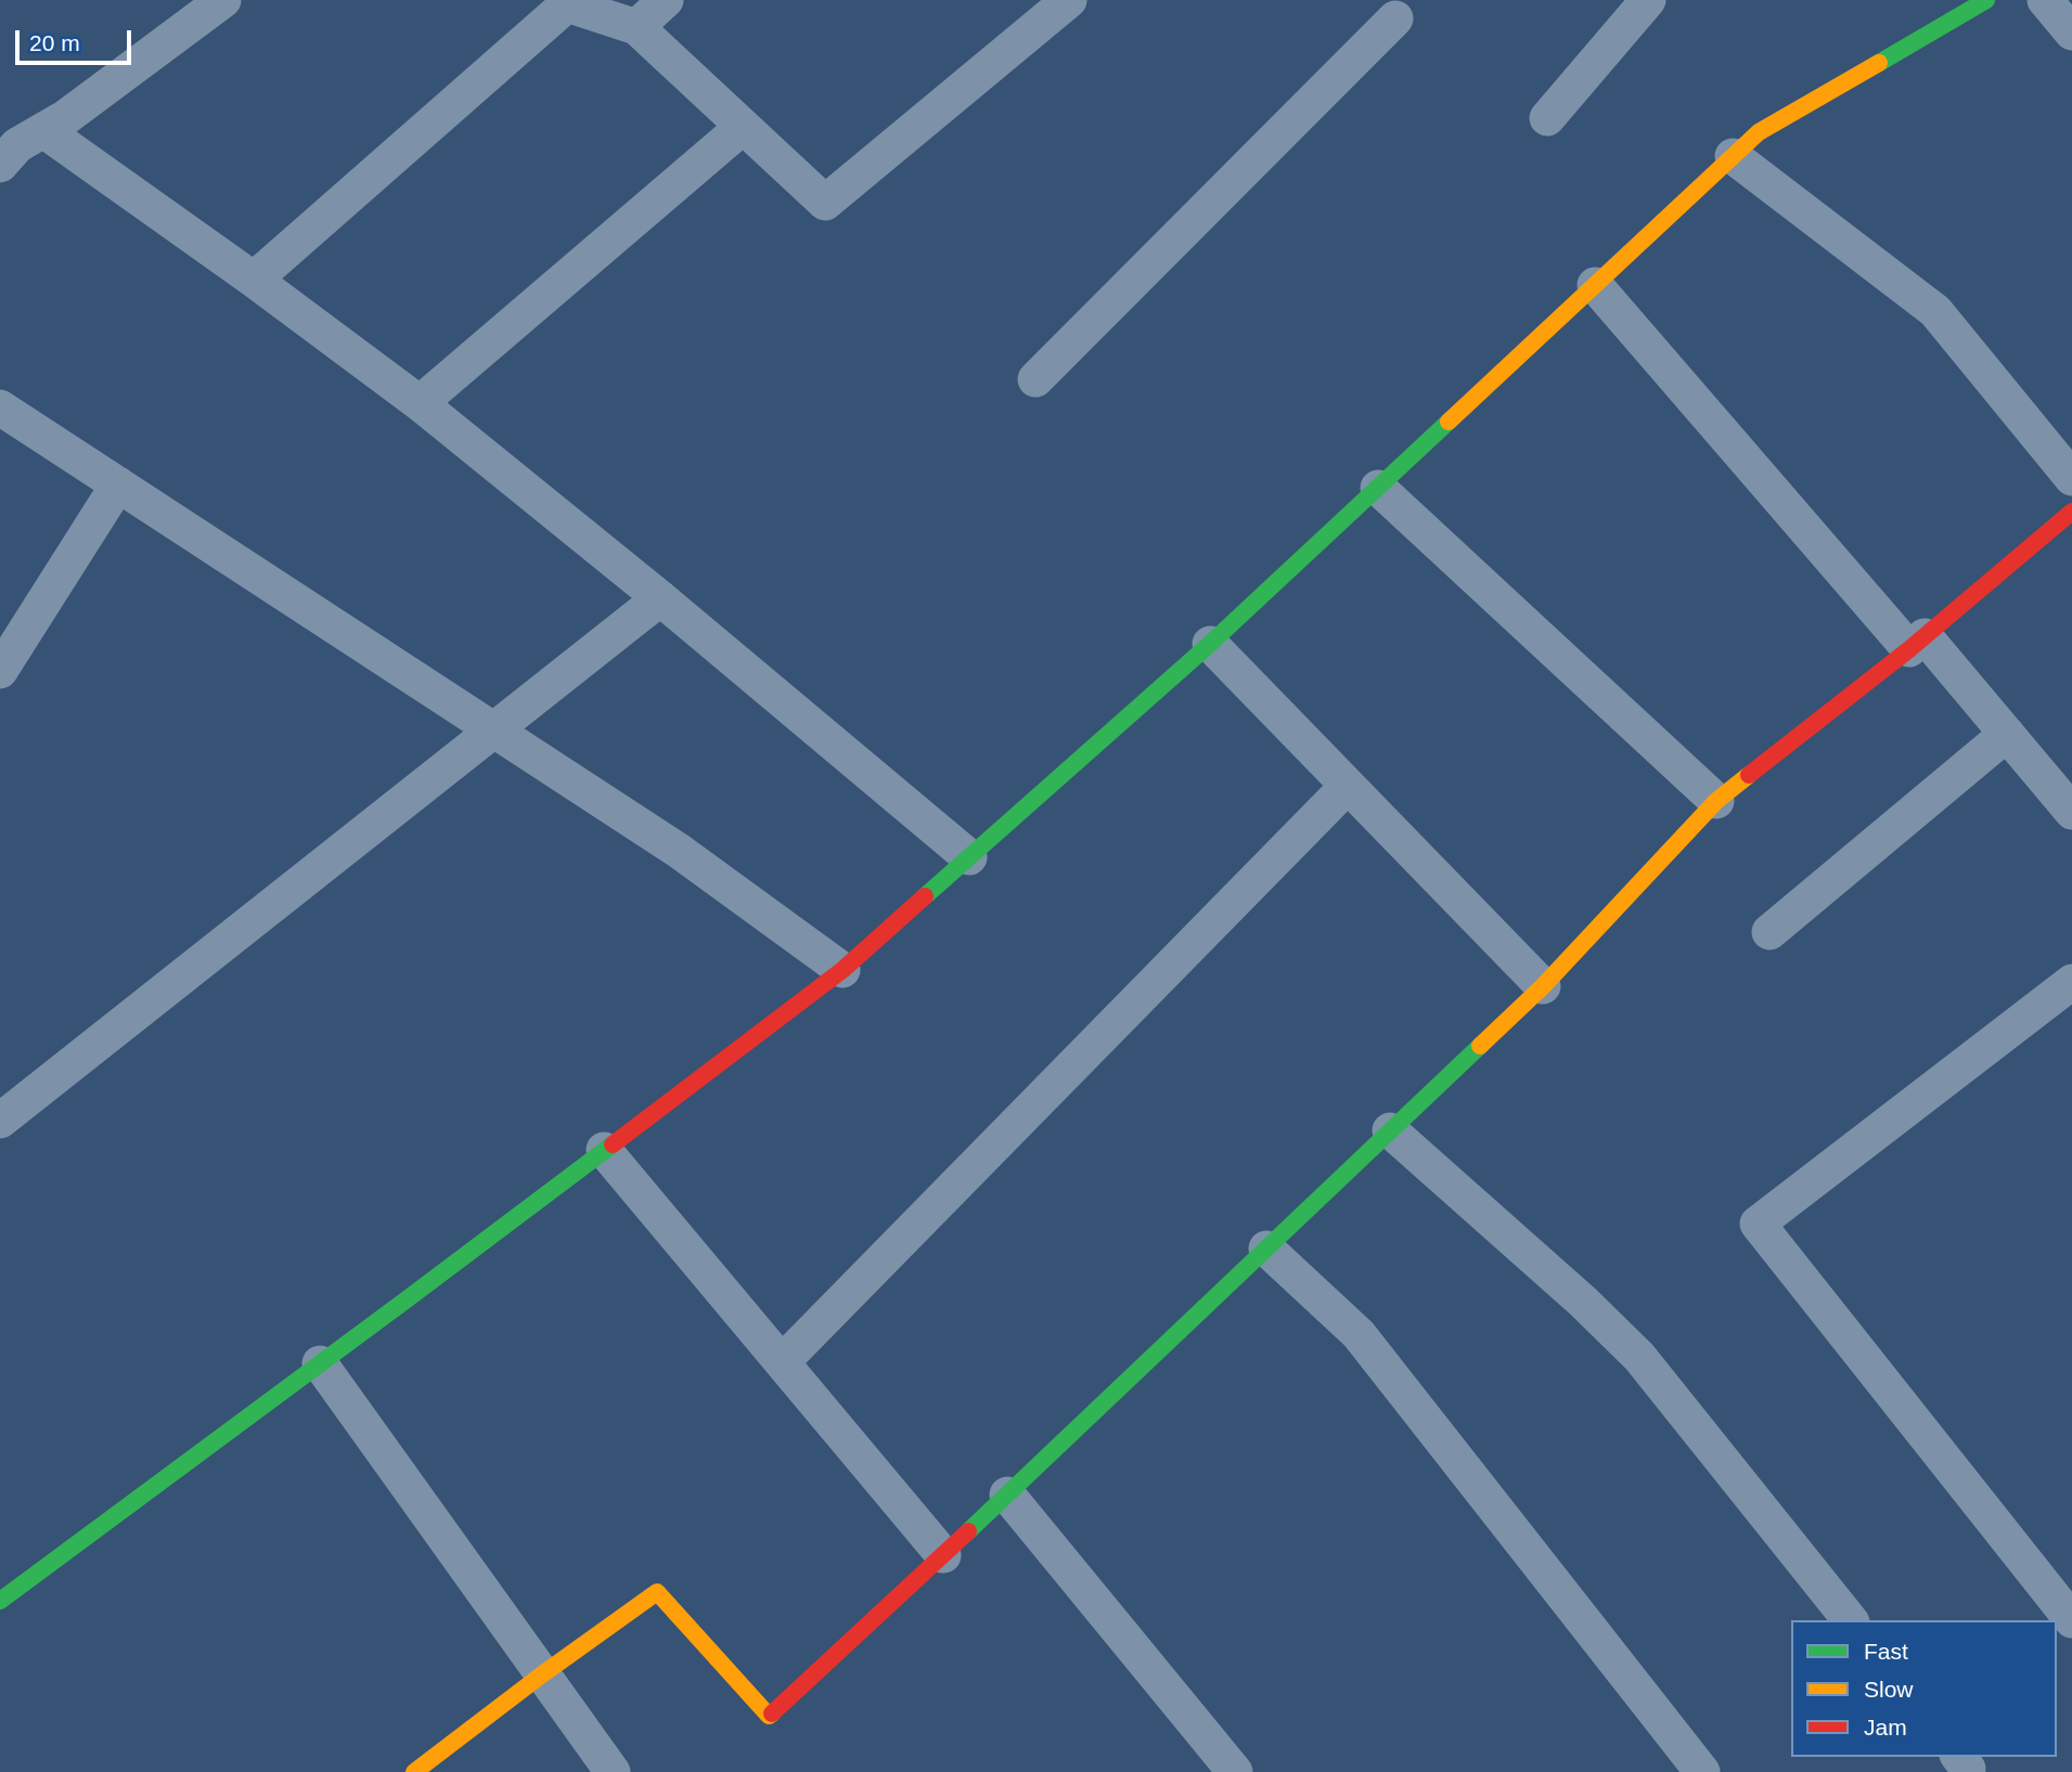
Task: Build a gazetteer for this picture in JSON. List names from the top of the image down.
{
  "legend": ["Fast", "Slow", "Jam"],
  "scale_bar": "20 m"
}
